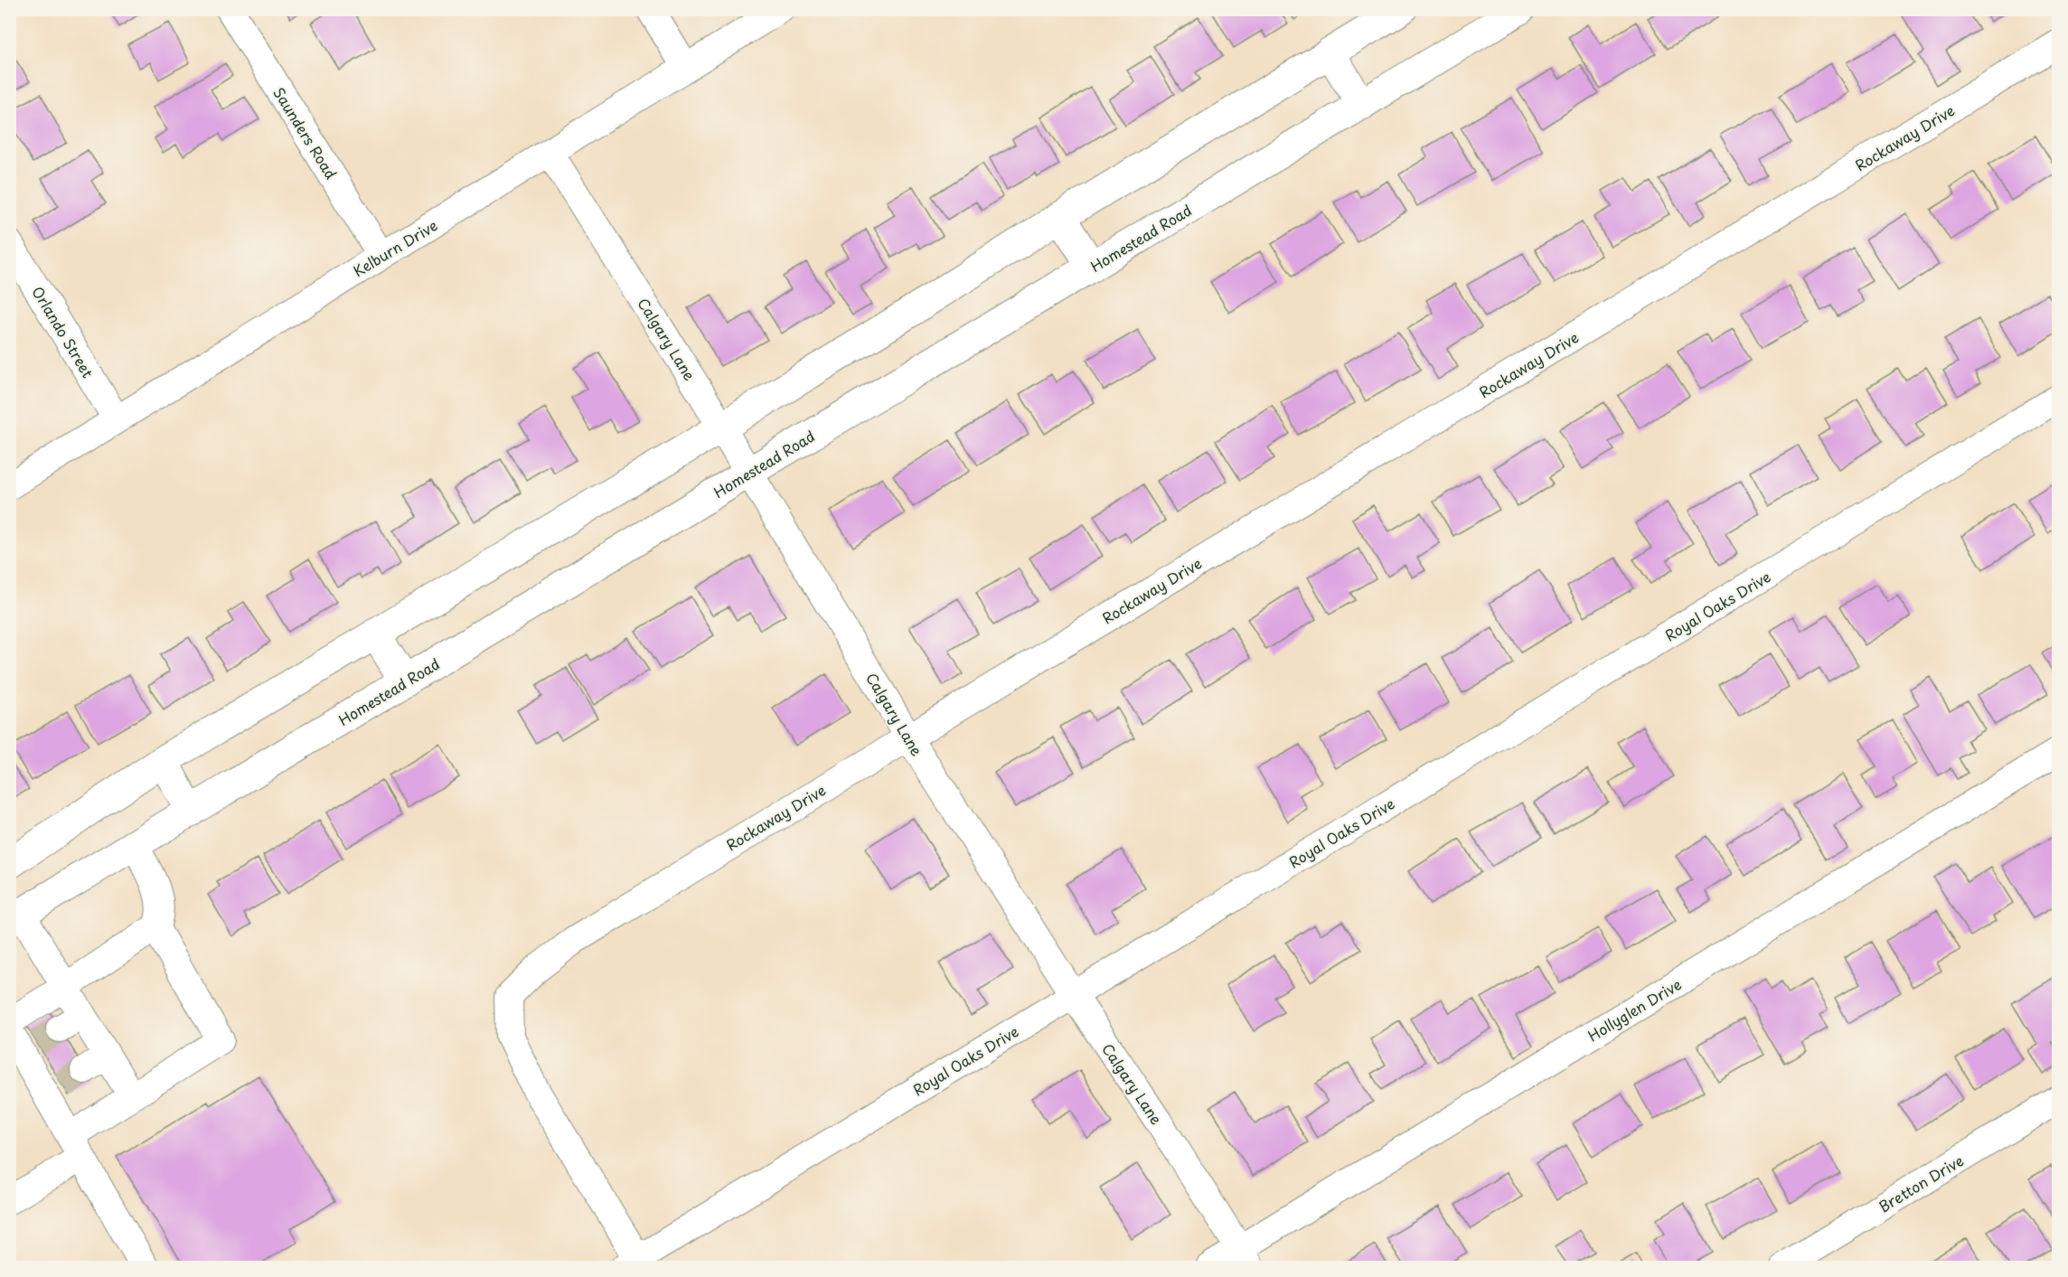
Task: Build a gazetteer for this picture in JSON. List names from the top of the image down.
{
  "streets": {
    "main road": ["Homestead Road"],
    "street": [
      "Saunders Road",
      "Rockaway Drive",
      "Kelburn Drive",
      "Orlando Street",
      "Calgary Lane",
      "Royal Oaks Drive",
      "Hollyglen Drive",
      "Bretton Drive"
    ]
  },
  "crossings": [
    ["Saunders Road", "Kelburn Drive"],
    ["Rockaway Drive", "Calgary Lane"],
    ["Rockaway Drive", "Royal Oaks Drive"],
    ["Homestead Road", "Calgary Lane"],
    ["Kelburn Drive", "Orlando Street"],
    ["Kelburn Drive", "Calgary Lane"],
    ["Calgary Lane", "Royal Oaks Drive"],
    ["Calgary Lane", "Hollyglen Drive"]
  ]
}
